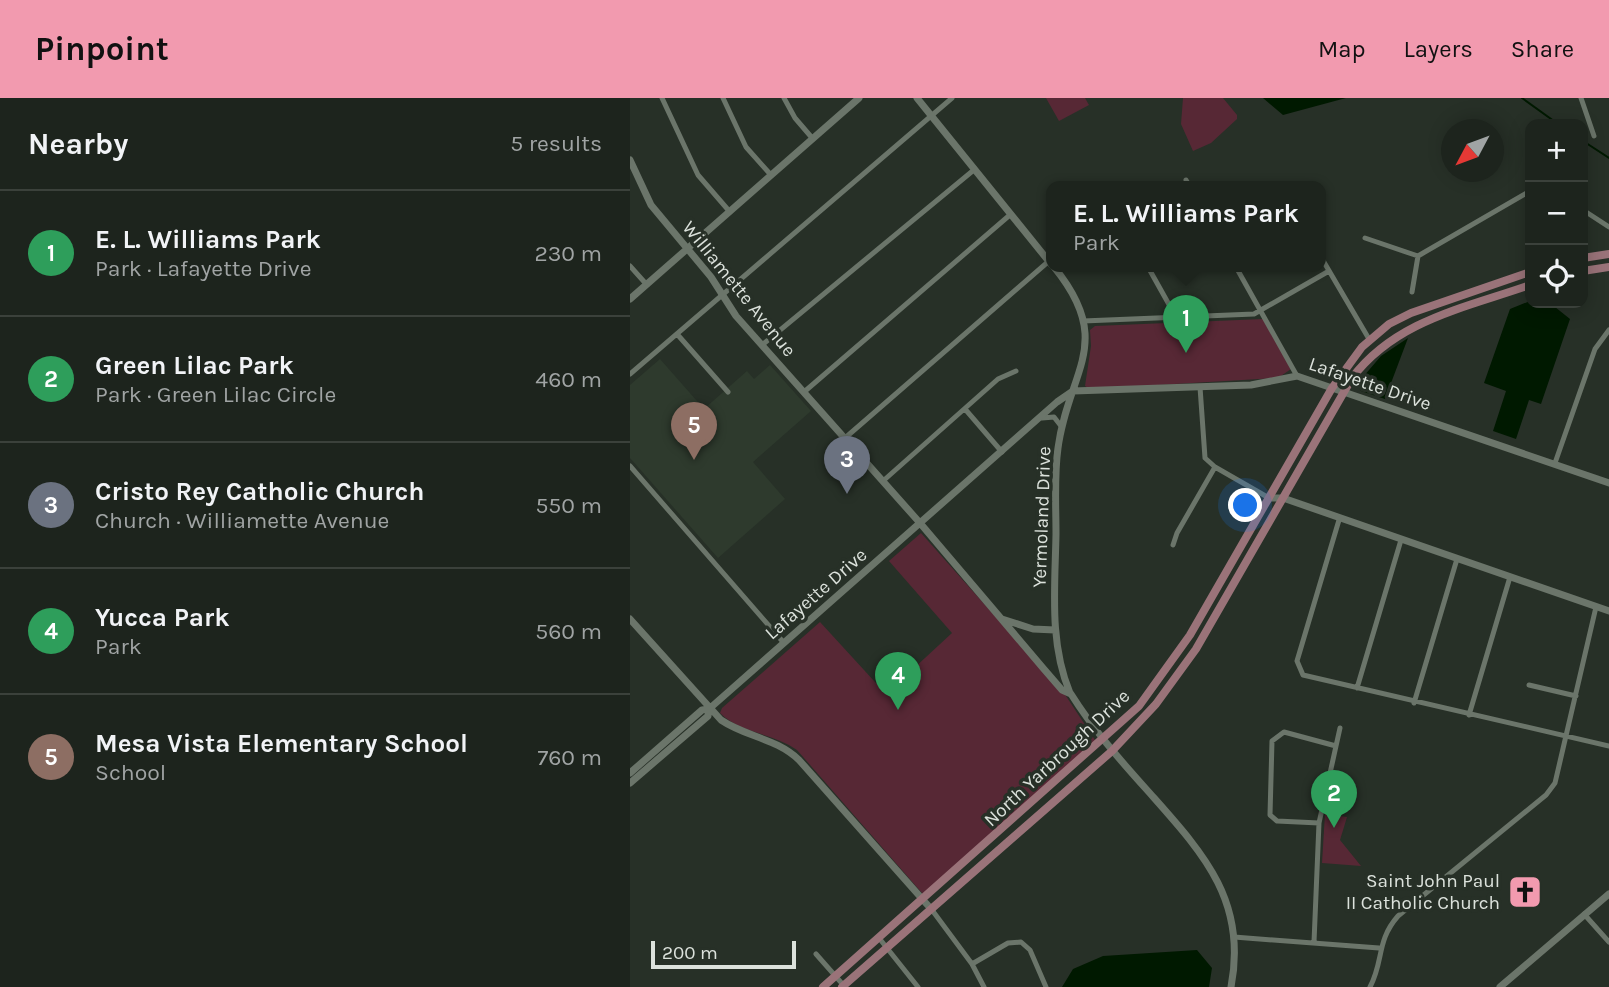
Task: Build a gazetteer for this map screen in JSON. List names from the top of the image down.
{
  "streets": {
    "main road": ["North Yarbrough Drive"],
    "street": ["Williamette Avenue", "Lafayette Drive", "Yermoland Drive"]
  },
  "crossings": [
    ["Williamette Avenue", "Lafayette Drive"],
    ["Williamette Avenue", "Yermoland Drive"],
    ["Williamette Avenue", "North Yarbrough Drive"],
    ["Lafayette Drive", "Yermoland Drive"],
    ["Lafayette Drive", "North Yarbrough Drive"]
  ],
  "places": {
    "church": ["Saint John Paul II Catholic Church"]
  },
  "scale_bar": "200 m",
  "north": "bottom left",
  "page": {
    "header": "Pinpoint",
    "nav": ["Map", "Layers", "Share"],
    "heading": ["Nearby", "5 results"],
    "map_buttons": ["+", "−"],
    "popup": ["E. L. Williams Park", "Park"],
    "list": [
      {
        "mark": "1",
        "name": "E. L. Williams Park",
        "note": "Park · Lafayette Drive",
        "value": "230 m"
      },
      {
        "mark": "2",
        "name": "Green Lilac Park",
        "note": "Park · Green Lilac Circle",
        "value": "460 m"
      },
      {
        "mark": "3",
        "name": "Cristo Rey Catholic Church",
        "note": "Church · Williamette Avenue",
        "value": "550 m"
      },
      {
        "mark": "4",
        "name": "Yucca Park",
        "note": "Park",
        "value": "560 m"
      },
      {
        "mark": "5",
        "name": "Mesa Vista Elementary School",
        "note": "School",
        "value": "760 m"
      }
    ],
    "pins": [
      "1",
      "5",
      "3",
      "4",
      "2"
    ],
    "scale": "200 m"
  }
}
